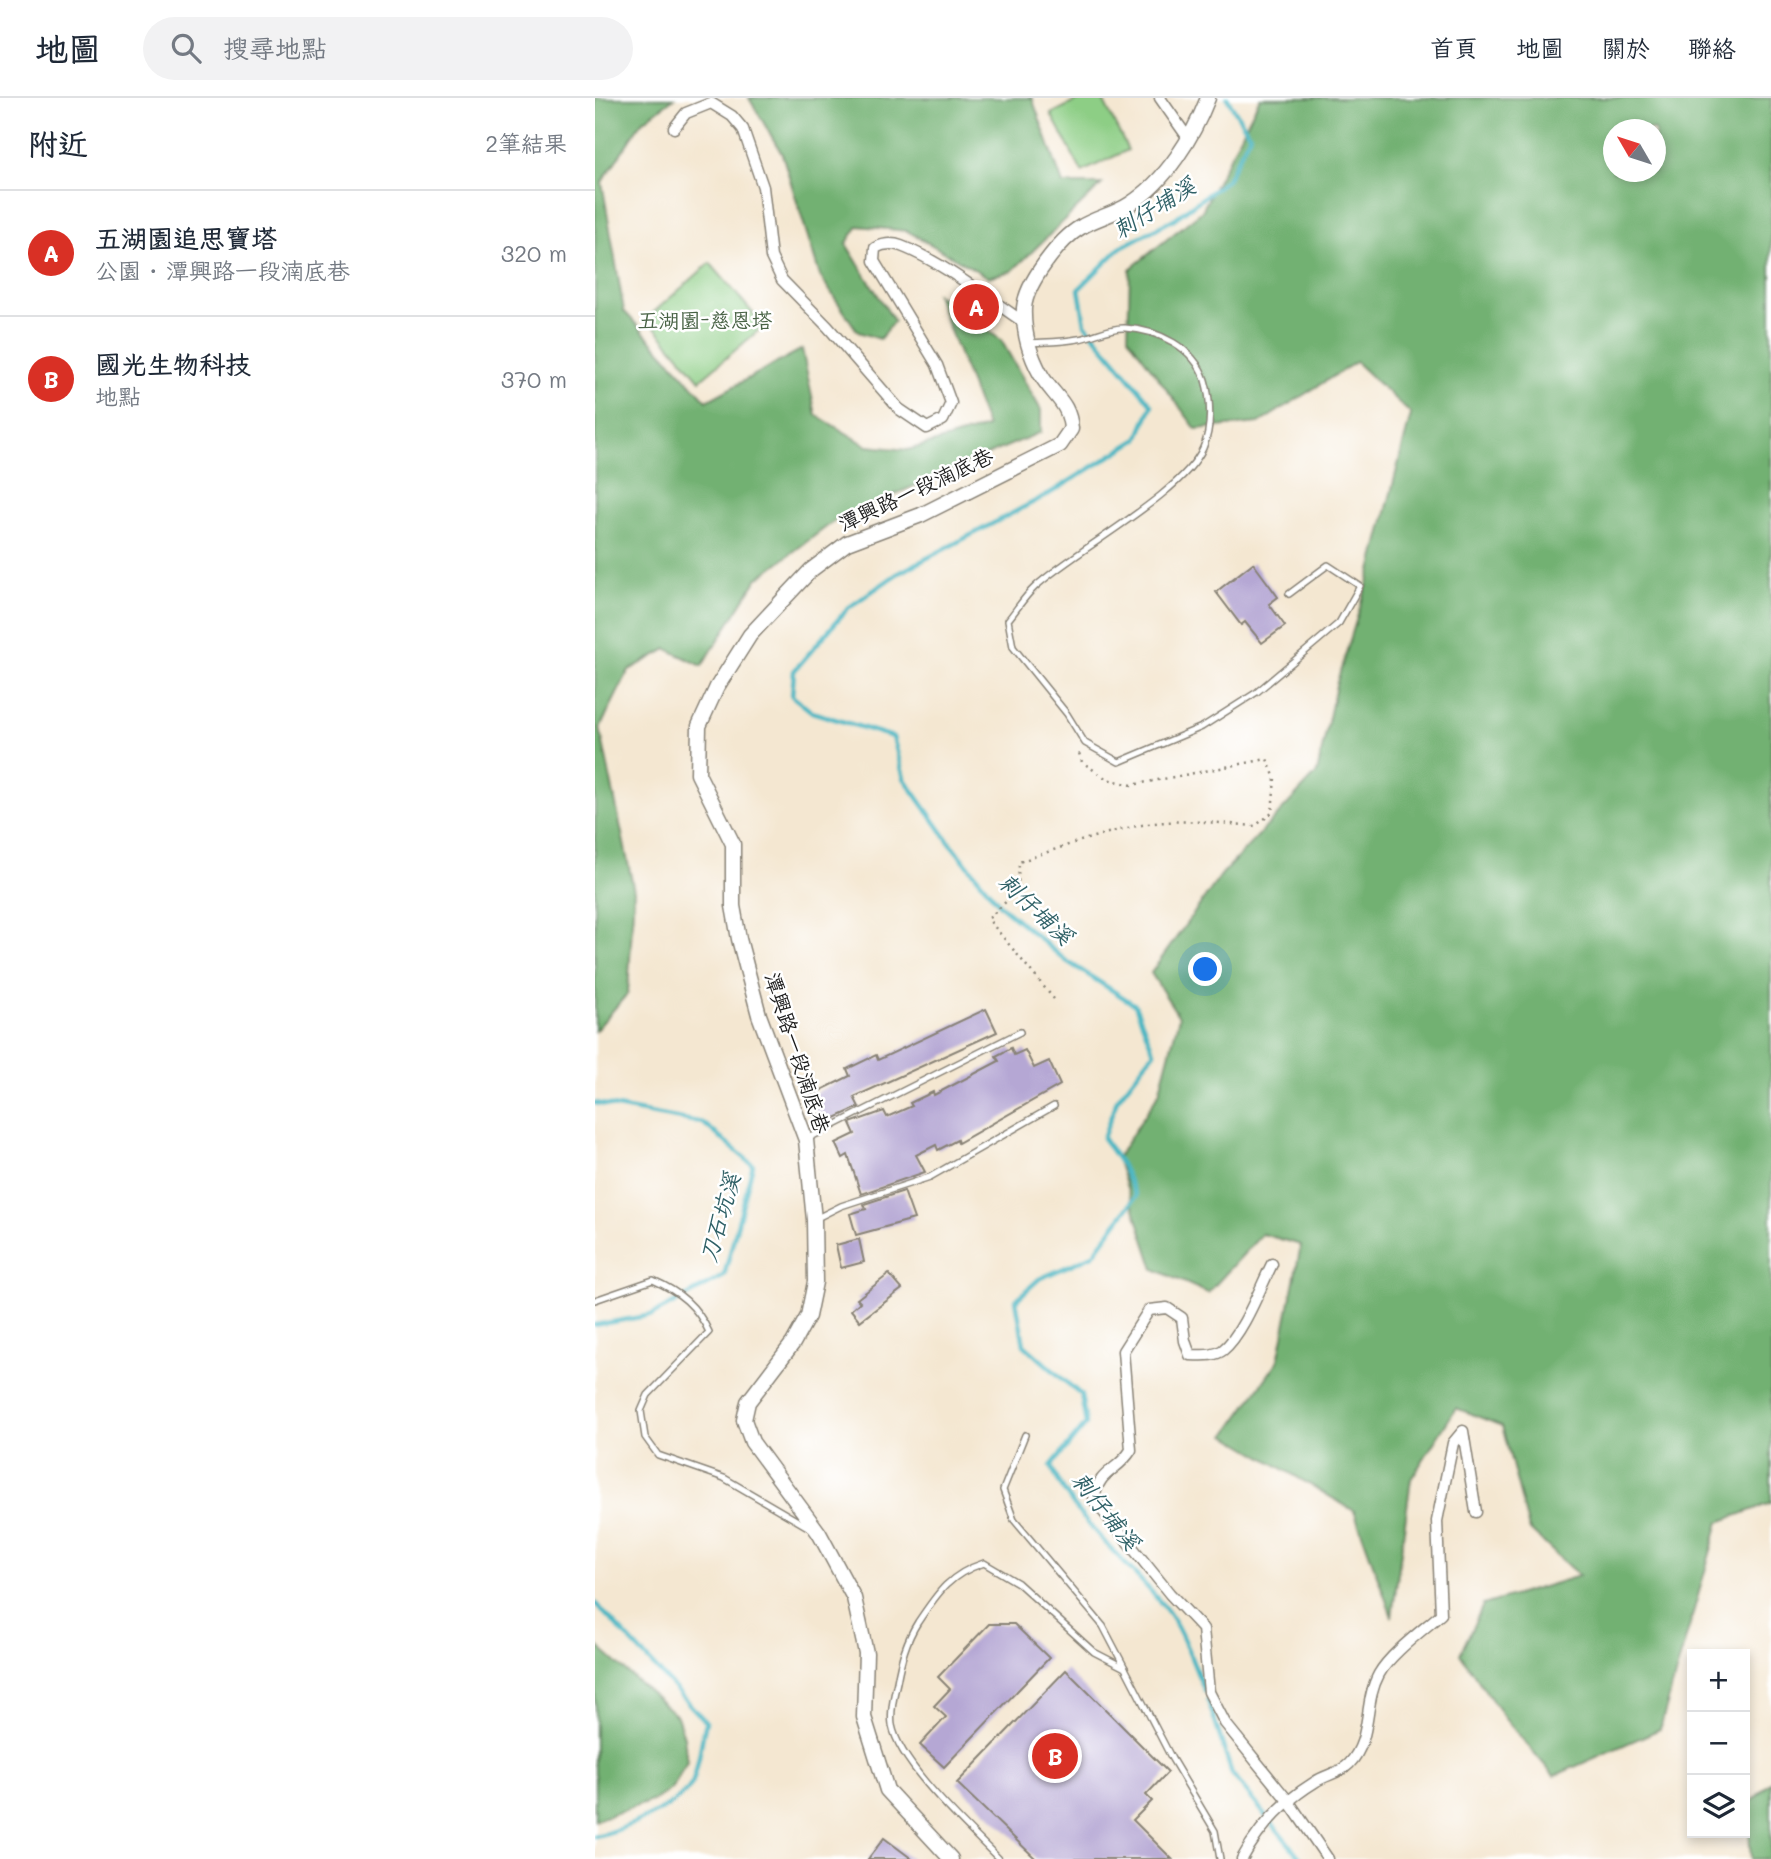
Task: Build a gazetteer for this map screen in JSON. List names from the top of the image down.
{
  "streets": {
    "street": ["潭興路一段湳底巷"]
  },
  "water": ["刺仔埔溪", "刀石坑溪"],
  "parks": ["五湖園-慈恩塔"],
  "north": "top left",
  "page": {
    "header": "地圖",
    "search": "搜尋地點",
    "nav": [
      "首頁",
      "地圖",
      "關於",
      "聯絡"
    ],
    "heading": ["附近", "2筆結果"],
    "list": [
      {
        "mark": "A",
        "name": "五湖園追思寶塔",
        "note": "公園 · 潭興路一段湳底巷",
        "value": "320 m"
      },
      {
        "mark": "B",
        "name": "國光生物科技",
        "note": "地點",
        "value": "370 m"
      }
    ],
    "pins": ["A", "B"],
    "map_buttons": ["+", "−"]
  }
}
